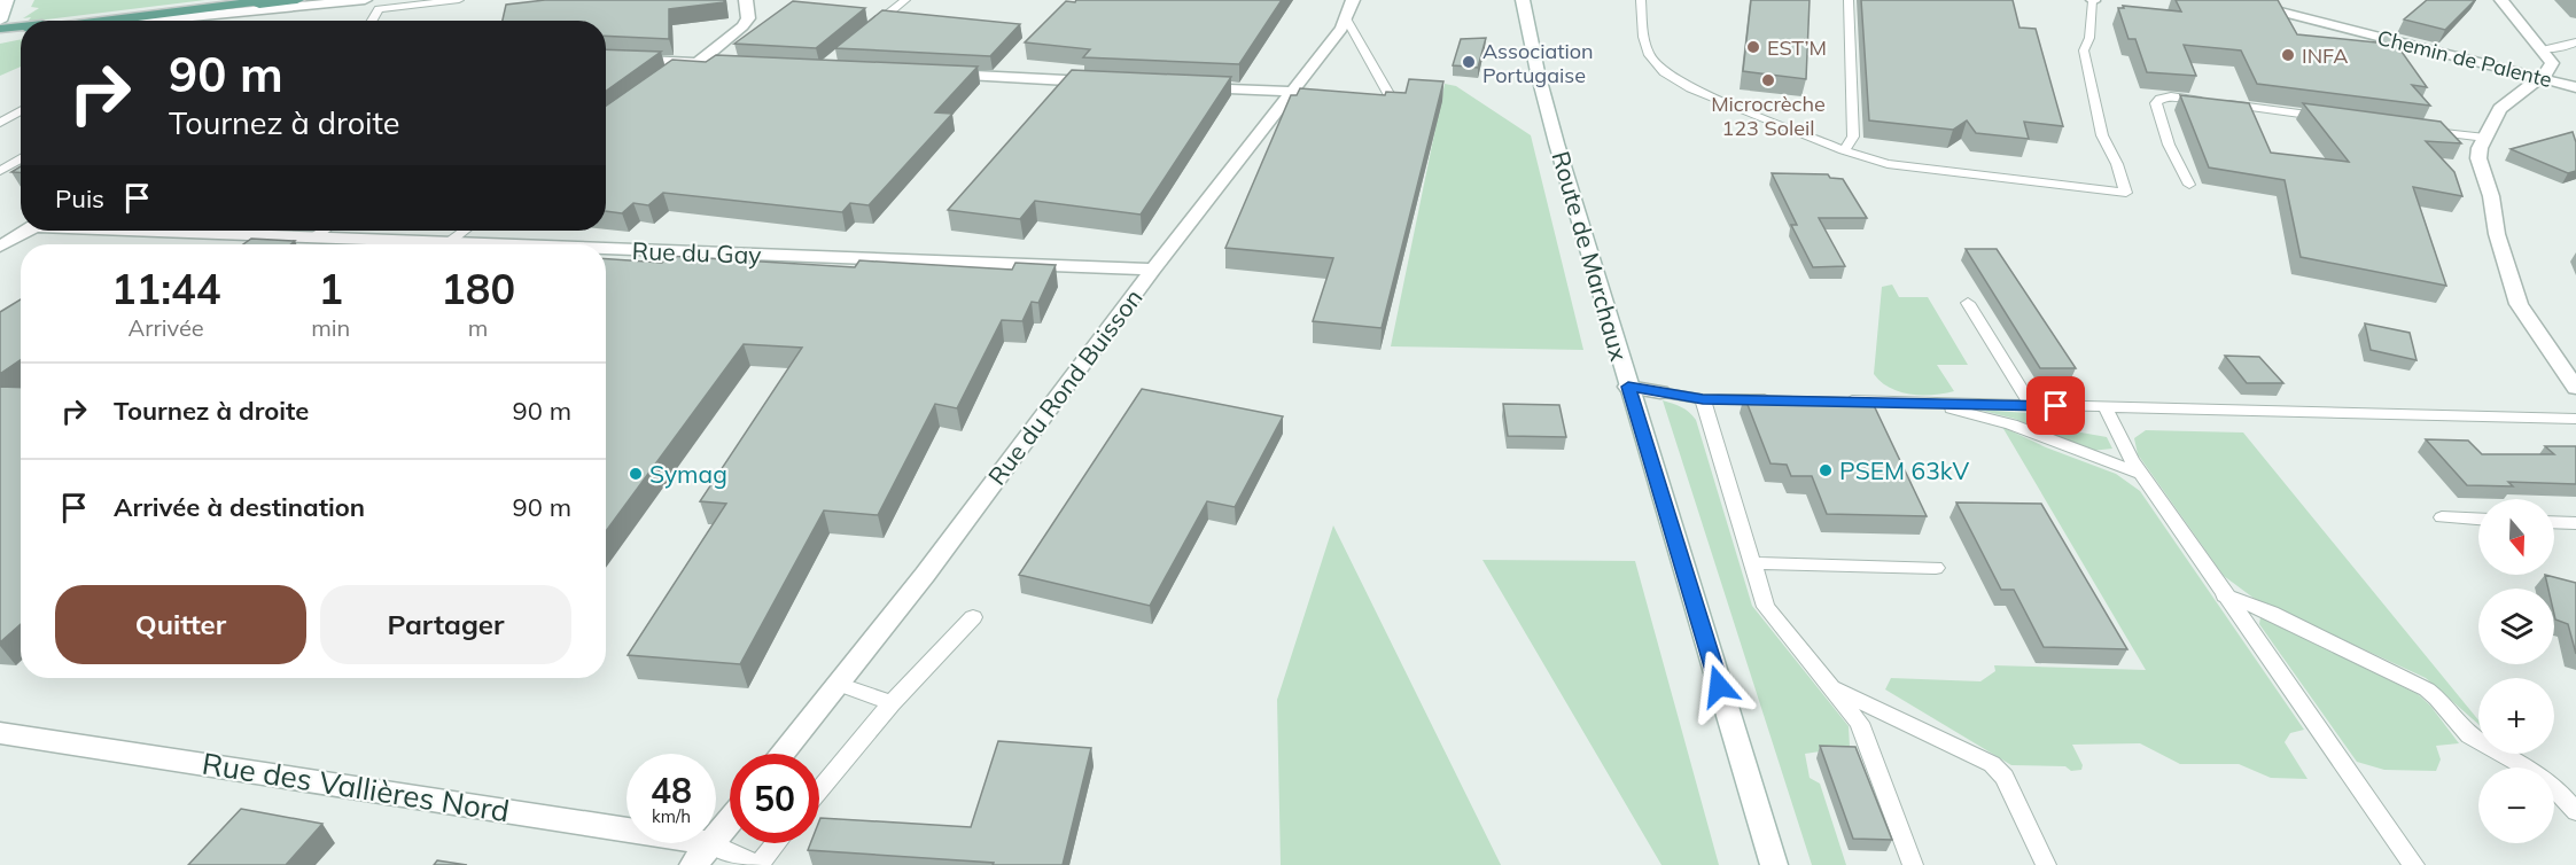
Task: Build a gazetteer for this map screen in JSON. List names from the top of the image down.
{
  "streets": {
    "street": [
      "Chemin de Palente",
      "Rue du Gay",
      "Route de Marchaux",
      "Rue du Rond Buisson",
      "Rue des Vallières Nord"
    ]
  },
  "crossings": [
    ["Rue du Gay", "Rue du Rond Buisson"]
  ],
  "places": [
    "EST’M",
    "INFA",
    "Association Portugaise",
    "Microcrèche 123 Soleil",
    "PSEM 63kV",
    "Symag"
  ],
  "north": "bottom",
  "page": {
    "turn": ["90 m", "Tournez à droite"],
    "then": "Puis",
    "eta": [
      "11:44",
      "Arrivée",
      "1",
      "min",
      "180",
      "m"
    ],
    "list": [
      {
        "name": "Tournez à droite",
        "value": "90 m"
      },
      {
        "name": "Arrivée à destination",
        "value": "90 m"
      }
    ],
    "map_buttons": ["+", "−"],
    "buttons": ["Quitter", "Partager"],
    "speed": "48 km/h",
    "limit": "50"
  }
}
